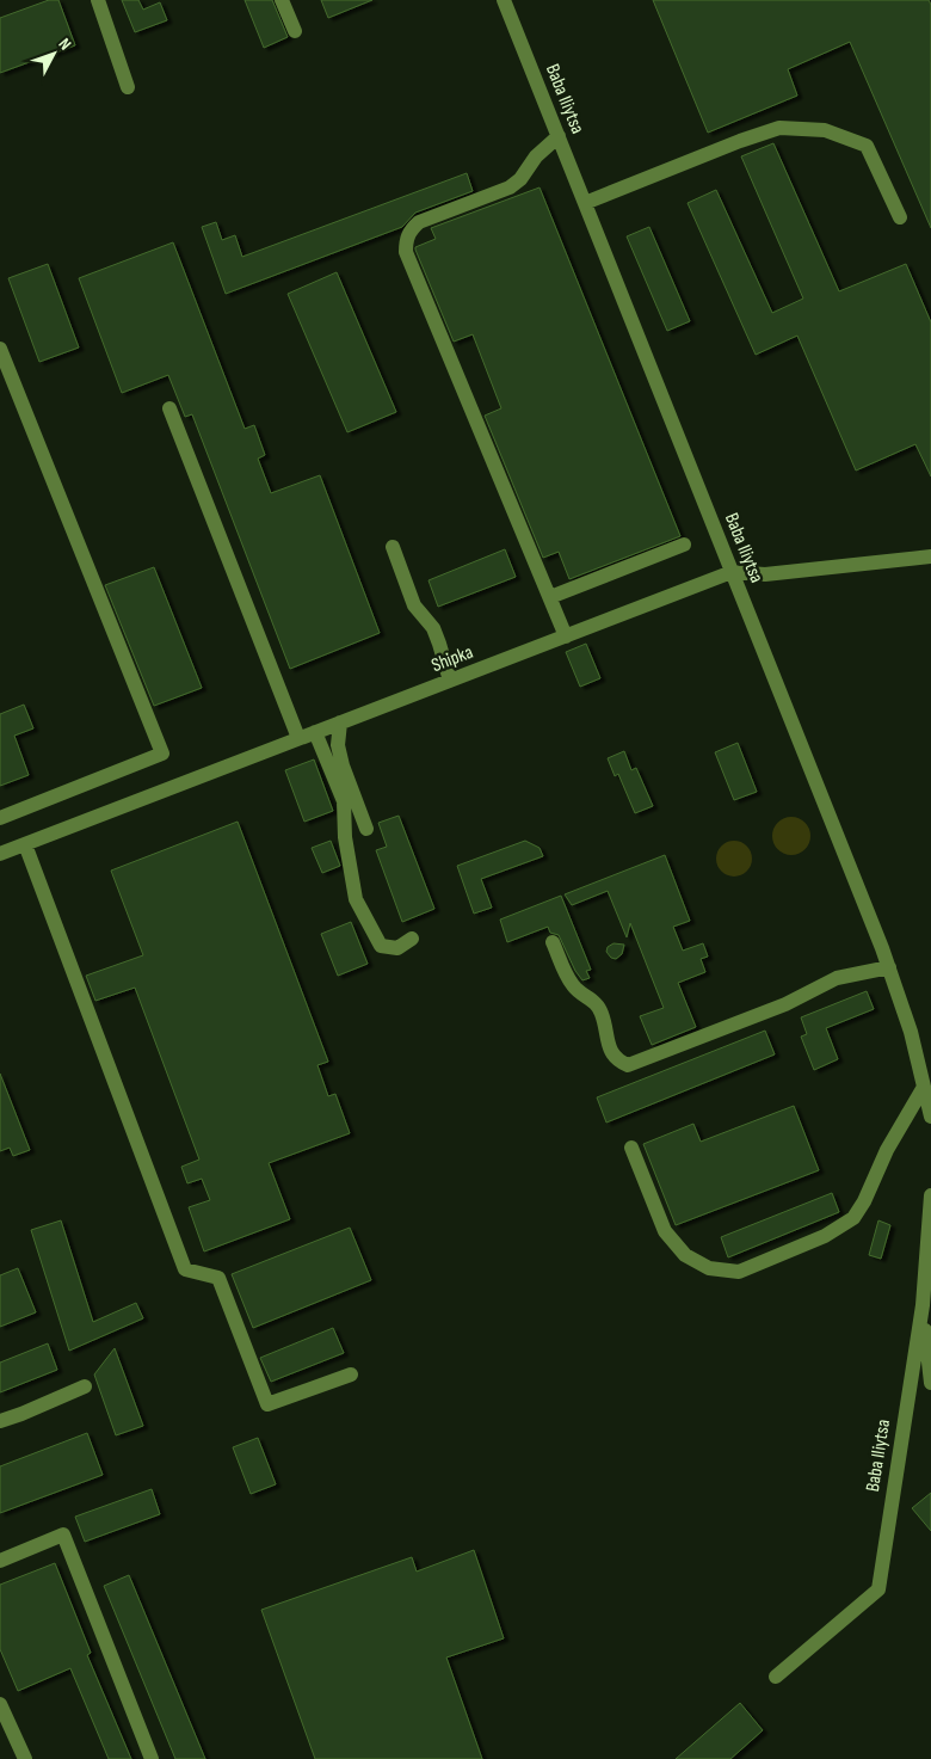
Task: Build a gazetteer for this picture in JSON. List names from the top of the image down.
{
  "streets": {
    "street": ["Baba Iliytsa", "Shipka"]
  },
  "crossings": [
    ["Baba Iliytsa", "Shipka"]
  ],
  "north": "top right"
}
